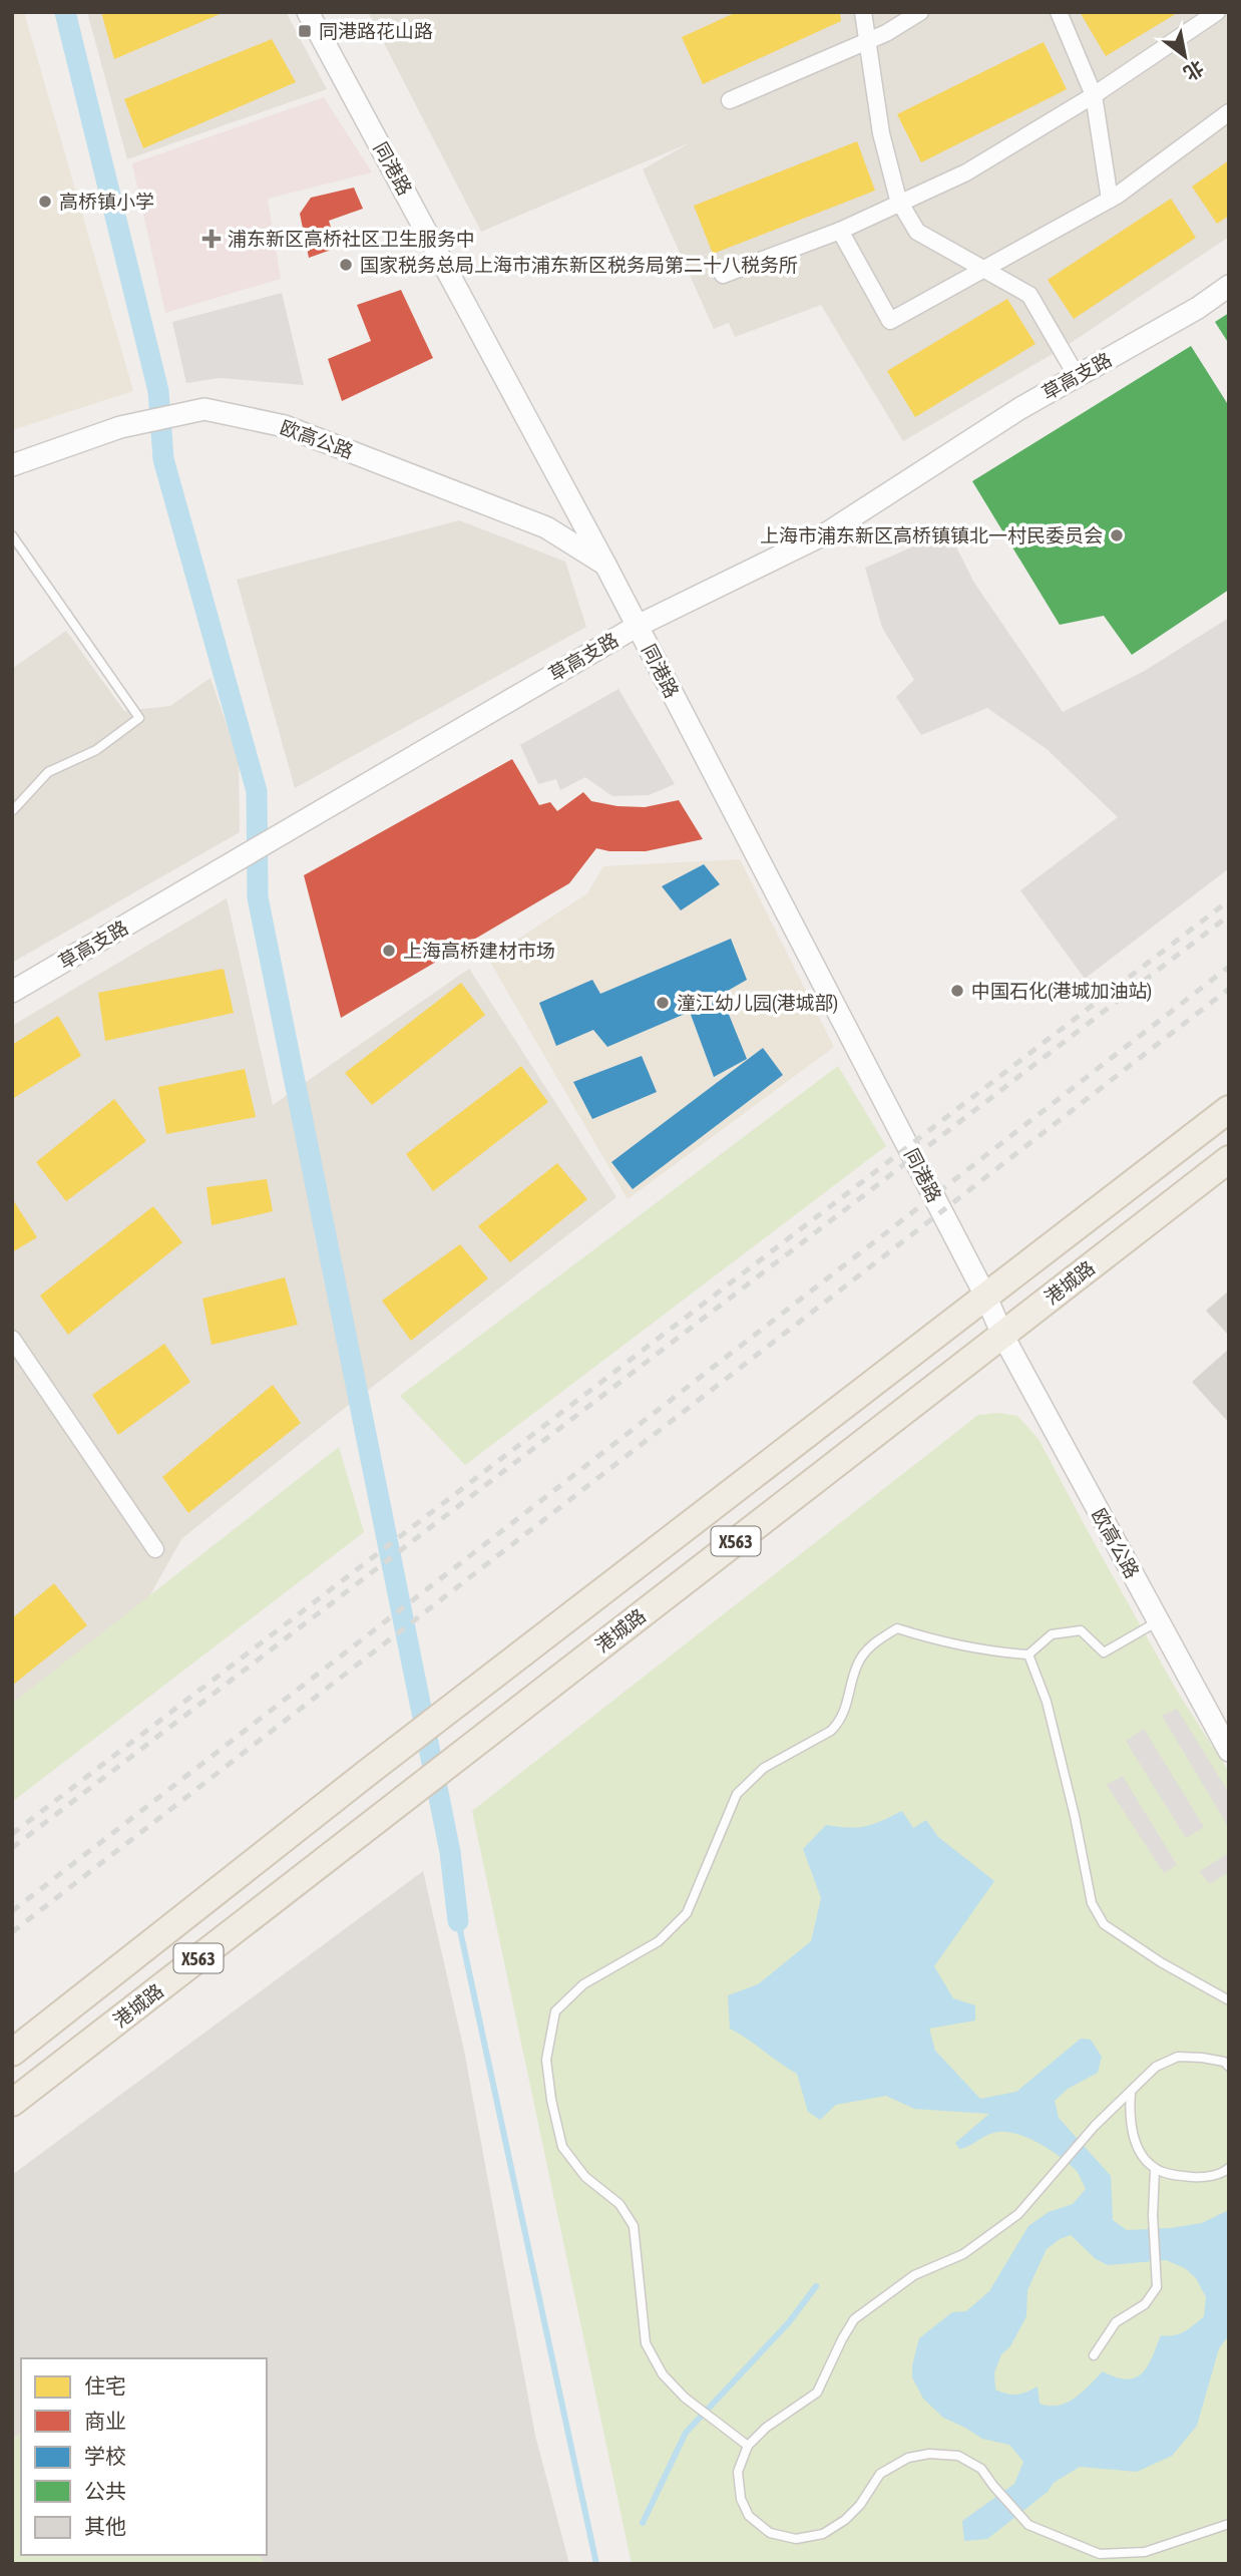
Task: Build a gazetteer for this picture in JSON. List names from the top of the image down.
{
  "streets": {
    "main road": ["港城路", "X563"],
    "street": ["同港路", "草高支路", "欧高公路"]
  },
  "crossings": [
    ["同港路", "草高支路"],
    ["同港路", "欧高公路"],
    ["同港路", "港城路"],
    ["欧高公路", "港城路"]
  ],
  "places": {
    "transit": ["同港路花山路"],
    "other": [
      "高桥镇小学",
      "国家税务总局上海市浦东新区税务局第二十八税务所",
      "上海市浦东新区高桥镇镇北一村民委员会",
      "上海高桥建材市场",
      "中国石化(港城加油站)",
      "潼江幼儿园(港城部)"
    ],
    "health": ["浦东新区高桥社区卫生服务中"]
  },
  "legend": [
    "住宅",
    "商业",
    "学校",
    "公共",
    "其他"
  ],
  "north": "bottom right"
}
